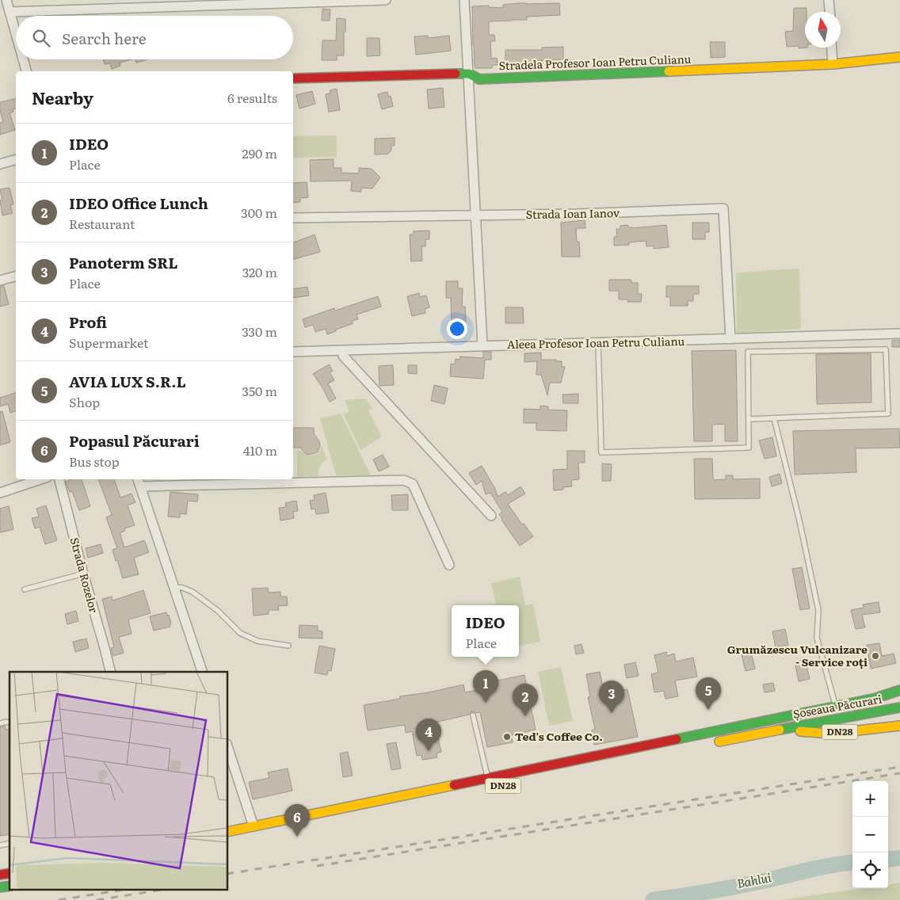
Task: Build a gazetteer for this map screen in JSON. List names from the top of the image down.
{
  "streets": {
    "main road": ["Stradela Profesor Ioan Petru Culianu", "Șoseaua Păcurari", "DN28"],
    "street": ["Strada Ioan Ianov", "Aleea Profesor Ioan Petru Culianu", "Strada Rozelor"]
  },
  "crossings": [
    ["Strada Ioan Ianov", "Aleea Profesor Ioan Petru Culianu"],
    ["Șoseaua Păcurari", "DN28"]
  ],
  "water": ["Bahlui"],
  "places": ["Grumăzescu Vulcanizare - Service roți", "Ted's Coffee Co."],
  "north": "top",
  "page": {
    "search": "Search here",
    "heading": ["Nearby", "6 results"],
    "list": [
      {
        "mark": "1",
        "name": "IDEO",
        "note": "Place",
        "value": "290 m"
      },
      {
        "mark": "2",
        "name": "IDEO Office Lunch",
        "note": "Restaurant",
        "value": "300 m"
      },
      {
        "mark": "3",
        "name": "Panoterm SRL",
        "note": "Place",
        "value": "320 m"
      },
      {
        "mark": "4",
        "name": "Profi",
        "note": "Supermarket",
        "value": "330 m"
      },
      {
        "mark": "5",
        "name": "AVIA LUX S.R.L",
        "note": "Shop",
        "value": "350 m"
      },
      {
        "mark": "6",
        "name": "Popasul Păcurari",
        "note": "Bus stop",
        "value": "410 m"
      }
    ],
    "popup": ["IDEO", "Place"],
    "pins": [
      "1",
      "5",
      "3",
      "2",
      "4",
      "6"
    ],
    "map_buttons": ["+", "−"]
  }
}
